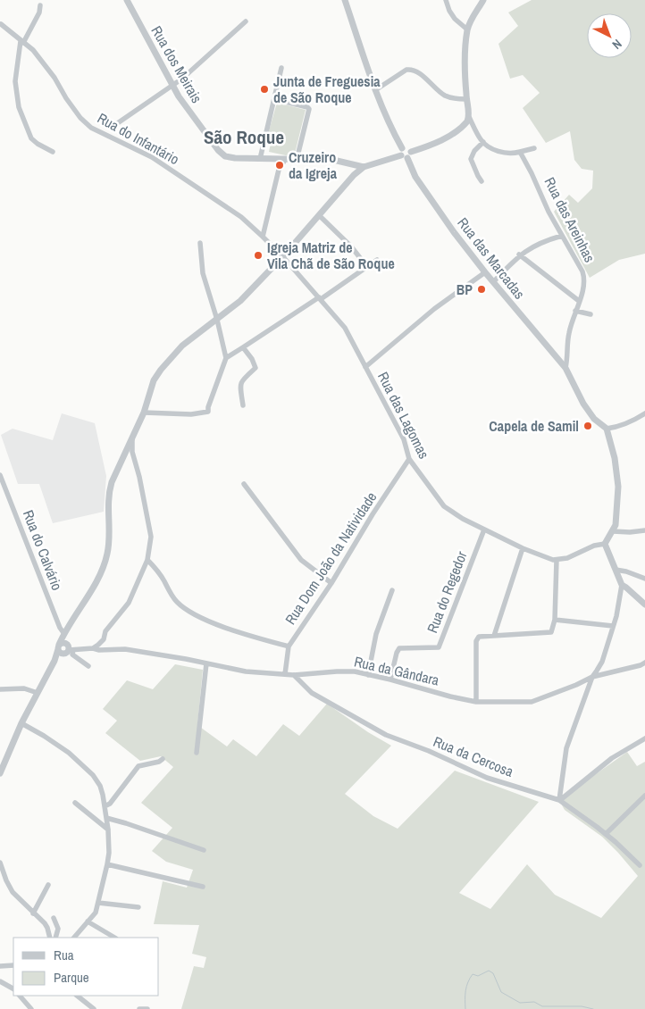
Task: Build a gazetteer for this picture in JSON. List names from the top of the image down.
{
  "streets": {
    "street": [
      "Rua dos Meirais",
      "Rua do Infantário",
      "Rua das Areinhas",
      "Rua das Marcadas",
      "Rua das Lagomas",
      "Rua do Calvário",
      "Rua Dom João da Natividade",
      "Rua do Regedor",
      "Rua da Gândara",
      "Rua da Cercosa"
    ]
  },
  "crossings": [
    ["Rua do Infantário", "Rua das Lagomas"],
    ["Rua das Areinhas", "Rua das Marcadas"],
    ["Rua das Lagomas", "Rua Dom João da Natividade"],
    ["Rua das Lagomas", "Rua do Regedor"],
    ["Rua Dom João da Natividade", "Rua da Gândara"],
    ["Rua do Regedor", "Rua da Gândara"],
    ["Rua da Gândara", "Rua da Cercosa"]
  ],
  "districts": ["São Roque"],
  "places": [
    "Junta de Freguesia de São Roque",
    "Cruzeiro da Igreja",
    "Igreja Matriz de Vila Chã de São Roque",
    "BP",
    "Capela de Samil"
  ],
  "legend": ["Rua", "Parque"],
  "north": "bottom right"
}
